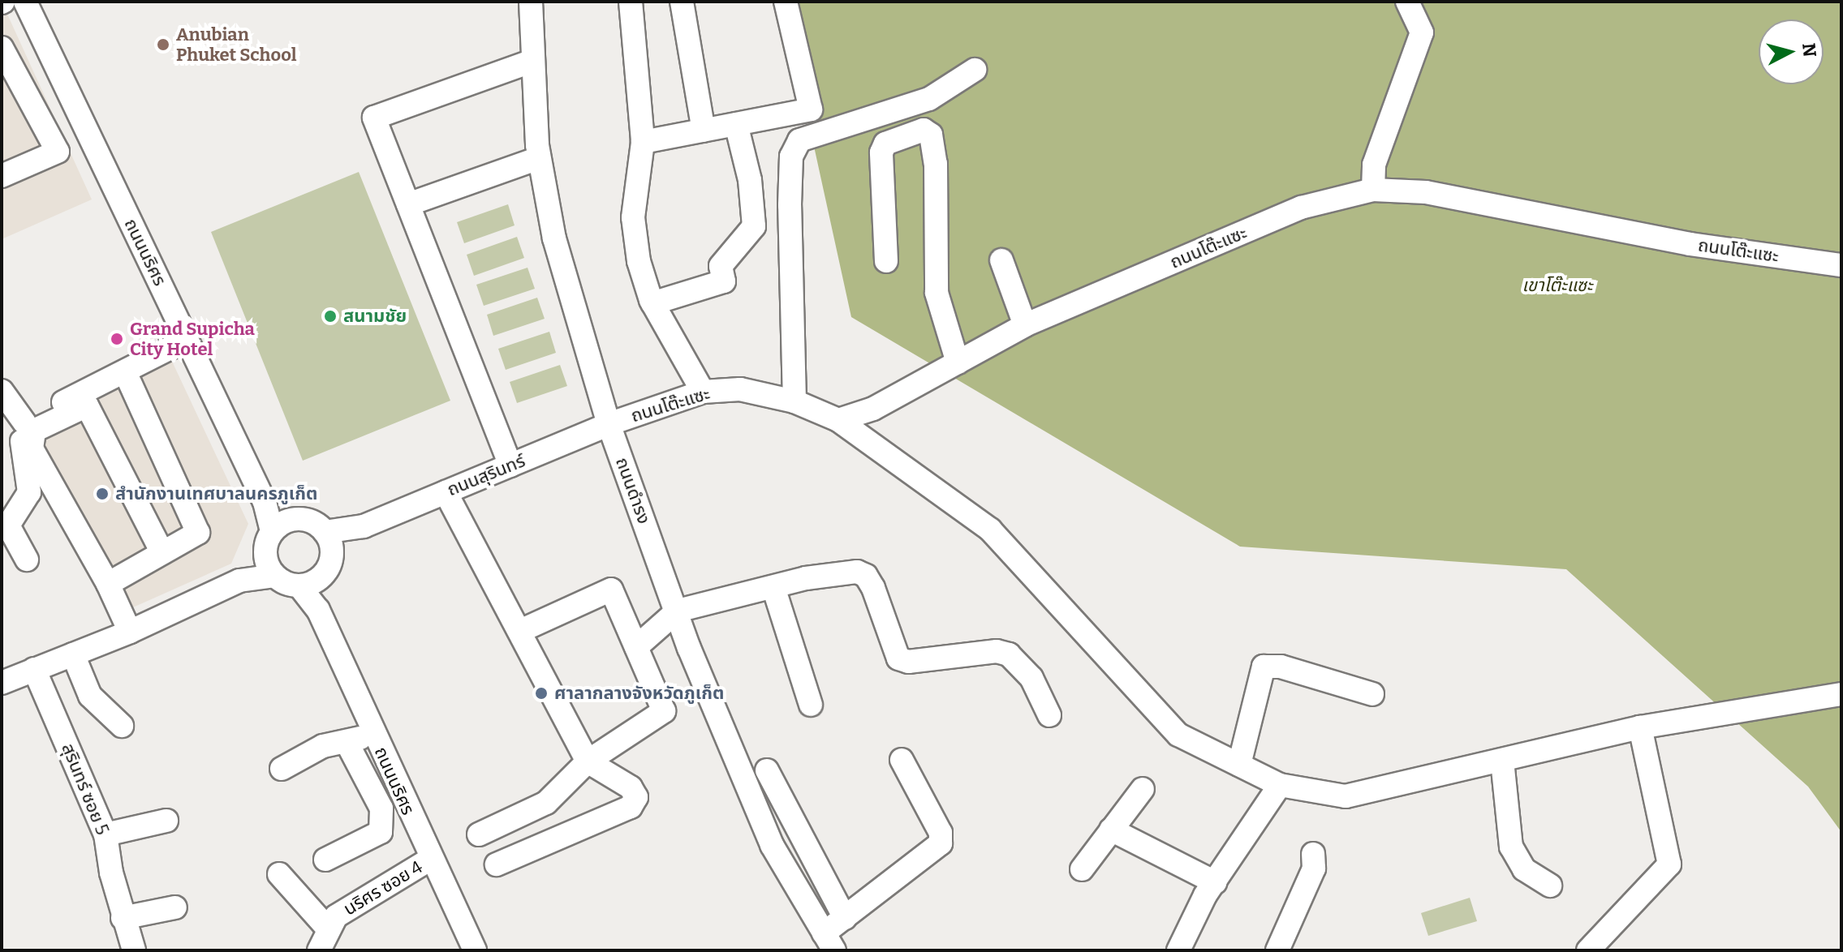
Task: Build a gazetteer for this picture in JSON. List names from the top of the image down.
{
  "streets": {
    "street": [
      "ถนนโต๊ะแซะ",
      "ถนนนริศร",
      "ถนนสุรินทร์",
      "ถนนดำรง",
      "สุรินทร์ ซอย 5",
      "นริศร ซอย 4"
    ]
  },
  "crossings": [
    ["ถนนโต๊ะแซะ", "ถนนสุรินทร์"],
    ["ถนนโต๊ะแซะ", "ถนนดำรง"],
    ["ถนนนริศร", "ถนนสุรินทร์"],
    ["ถนนนริศร", "นริศร ซอย 4"],
    ["ถนนสุรินทร์", "ถนนดำรง"]
  ],
  "parks": ["เขาโต๊ะแซะ"],
  "places": [
    "Anubian Phuket School",
    "สนามชัย",
    "Grand Supicha City Hotel",
    "สำนักงานเทศบาลนครภูเก็ต",
    "ศาลากลางจังหวัดภูเก็ต"
  ],
  "north": "right"
}
